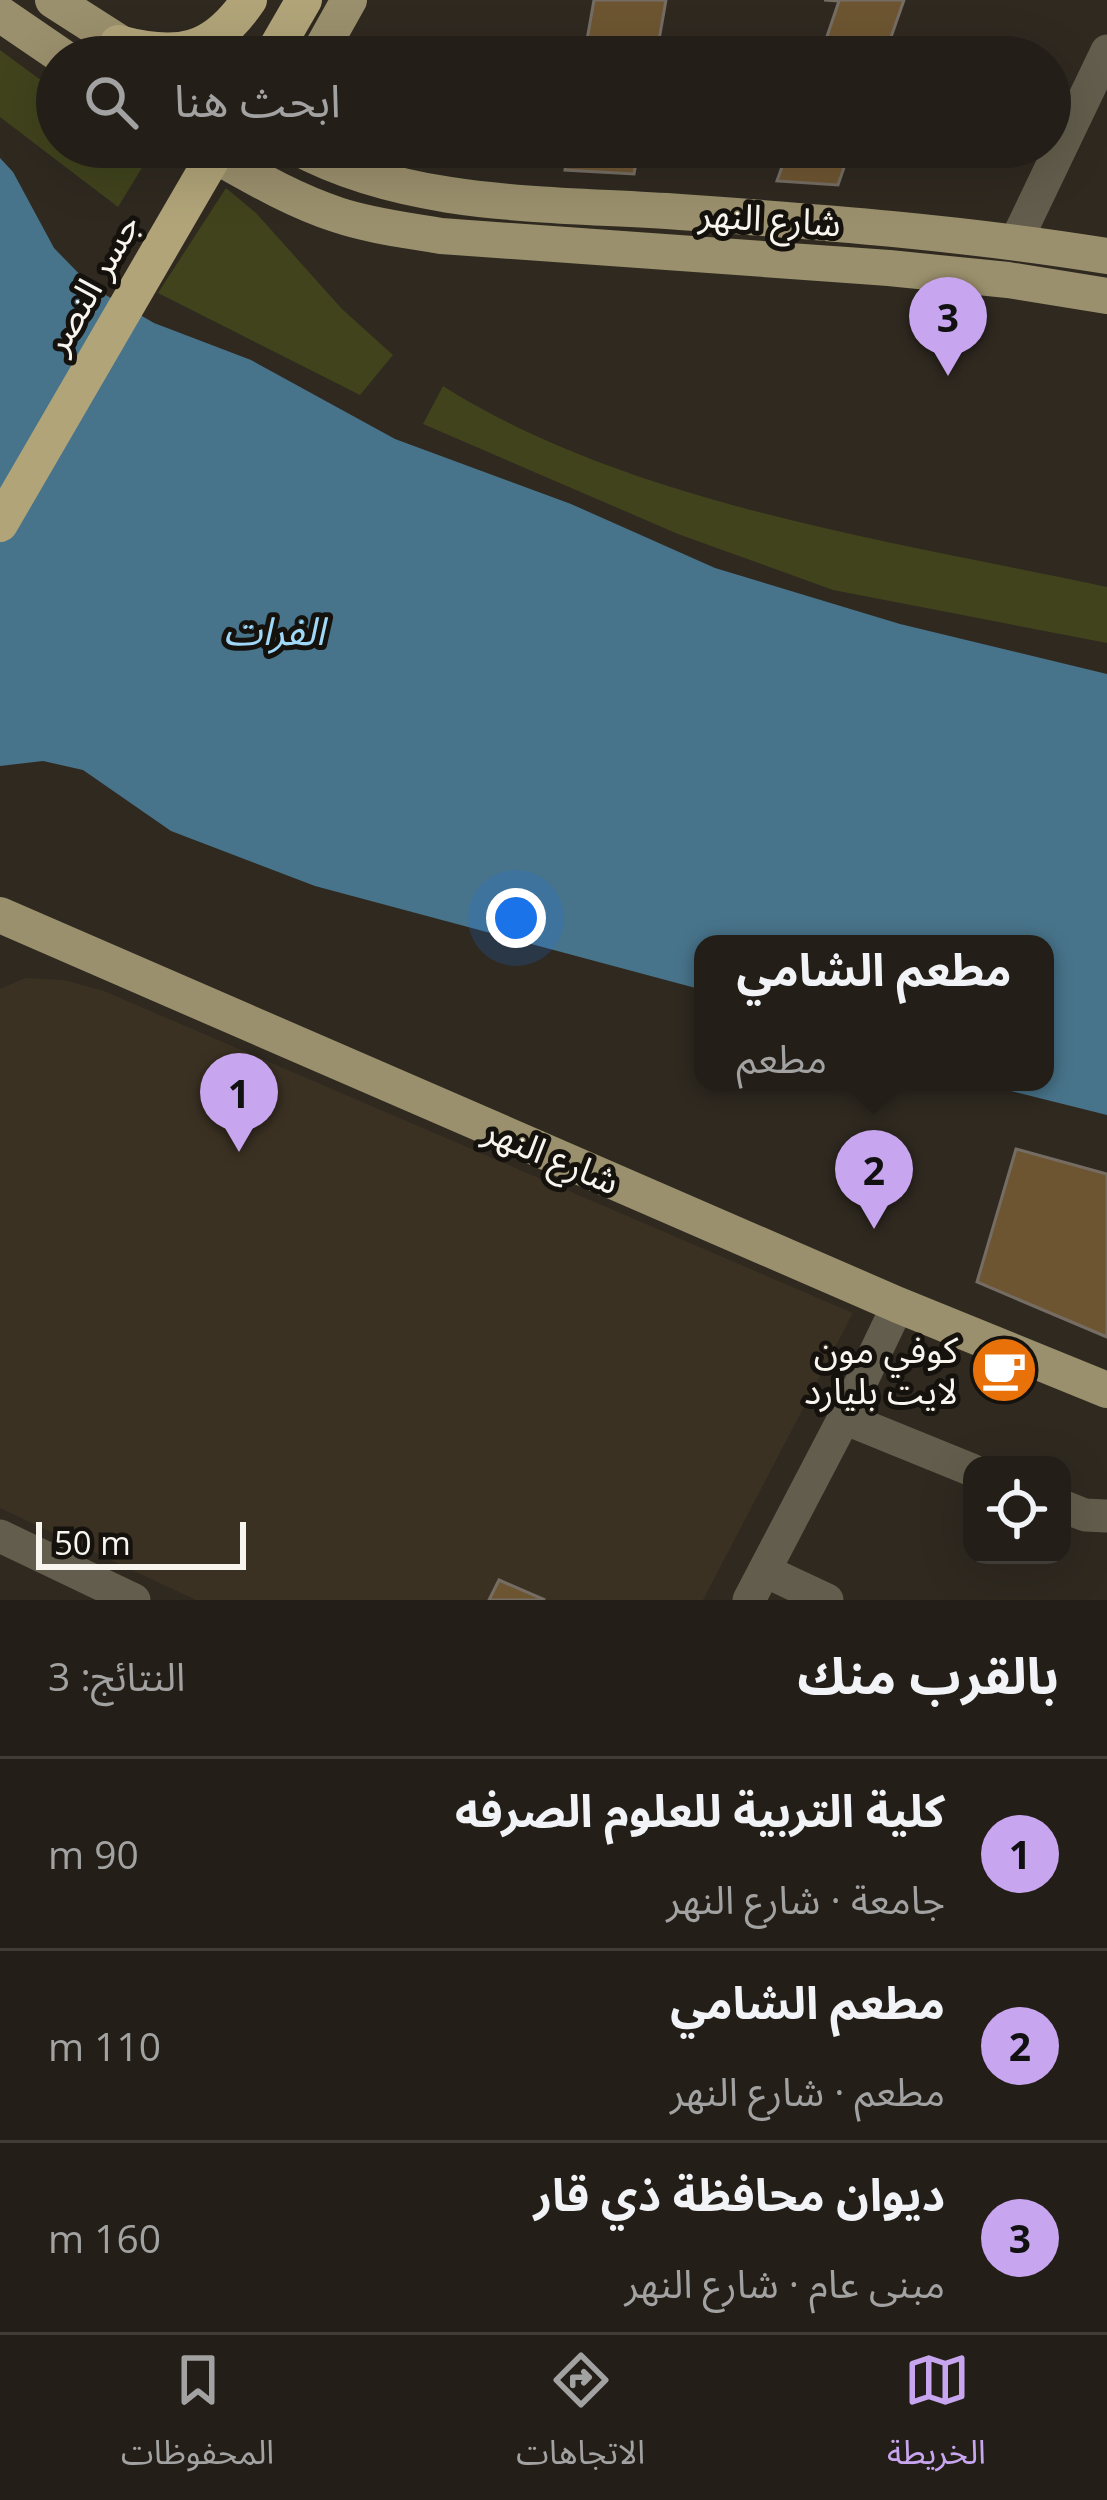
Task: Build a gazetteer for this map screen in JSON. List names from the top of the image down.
{
  "streets": {
    "highway": ["جسر النصر"],
    "main road": ["شارع النهر"]
  },
  "water": ["الفرات"],
  "places": {
    "cafe": ["كوفي مون لايت بليارد"]
  },
  "scale_bar": "50 m",
  "page": {
    "search": "ابحث هنا",
    "pins": ["3", "1", "2"],
    "popup": ["مطعم الشامي", "مطعم"],
    "scale": "50 m",
    "heading": ["بالقرب منك", "النتائج: 3"],
    "list": [
      {
        "mark": "1",
        "name": "كلية التربية للعلوم الصرفه",
        "note": "جامعة · شارع النهر",
        "value": "90 m"
      },
      {
        "mark": "2",
        "name": "مطعم الشامي",
        "note": "مطعم · شارع النهر",
        "value": "110 m"
      },
      {
        "mark": "3",
        "name": "ديوان محافظة ذي قار",
        "note": "مبنى عام · شارع النهر",
        "value": "160 m"
      }
    ],
    "nav": ["الخريطة", "الاتجاهات", "المحفوظات"]
  }
}
